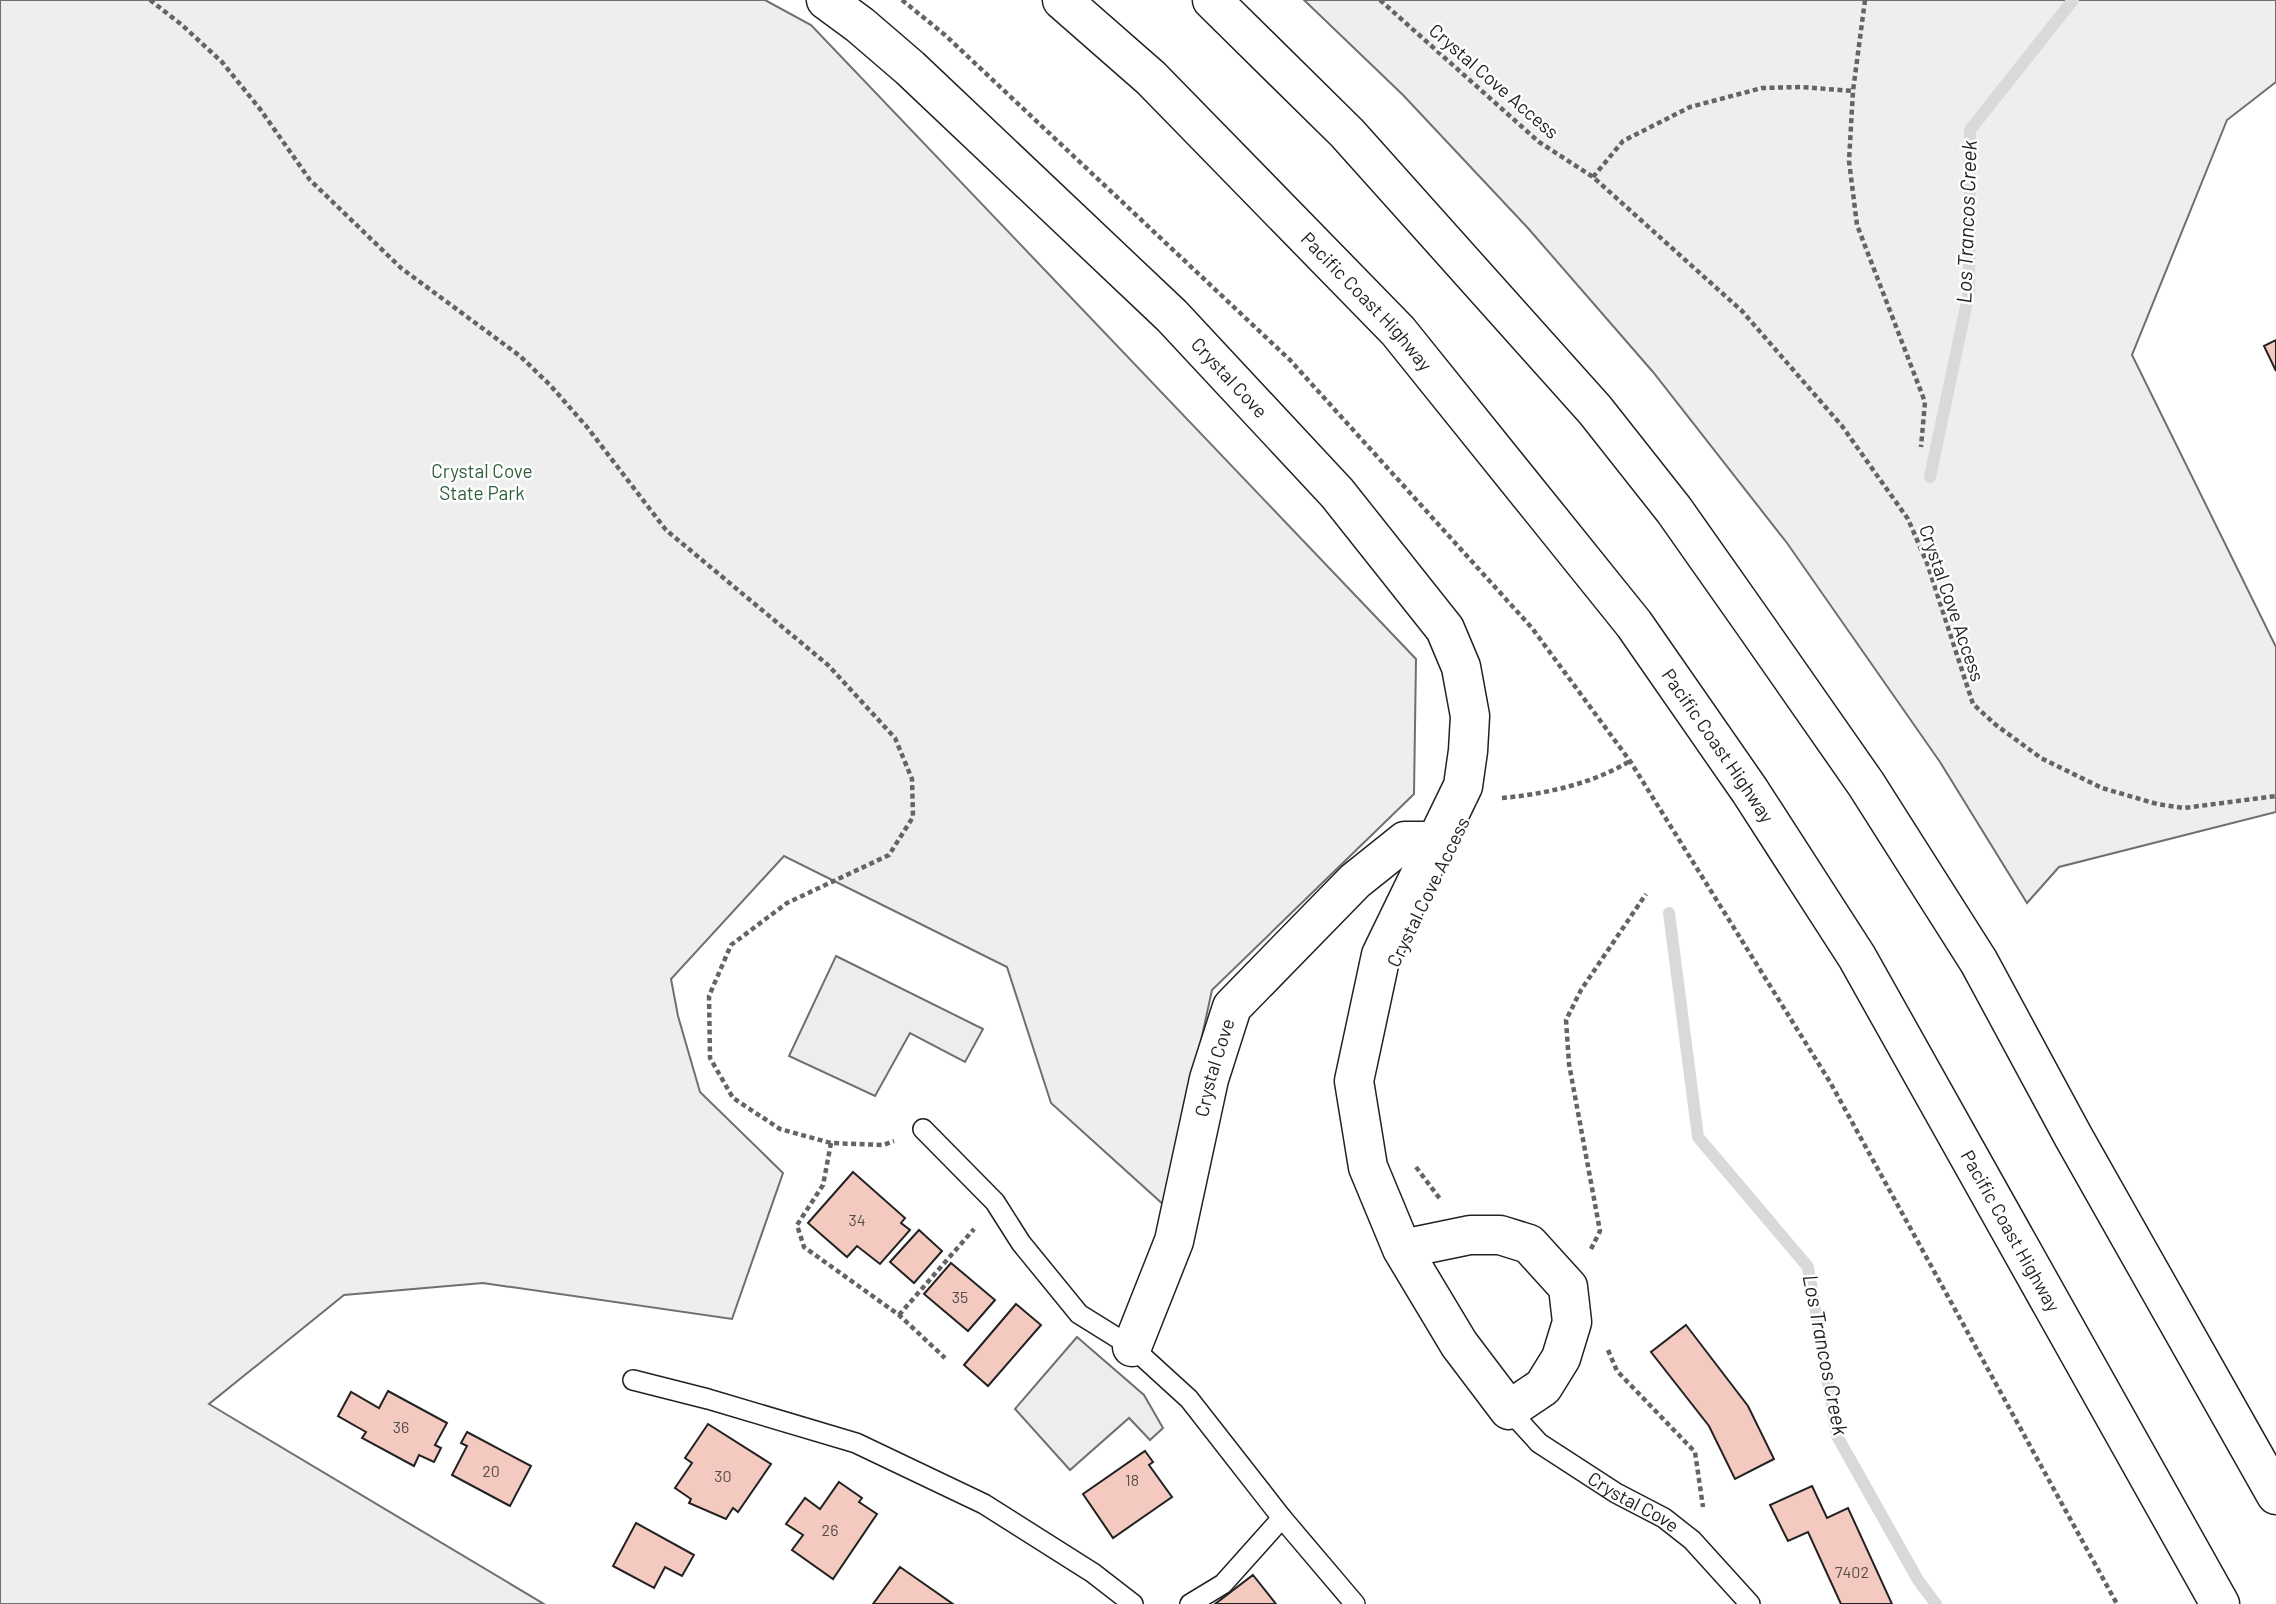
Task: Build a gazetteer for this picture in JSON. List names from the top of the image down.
{
  "streets": {
    "main road": ["Pacific Coast Highway", "Crystal Cove"],
    "path": ["Crystal Cove Access"]
  },
  "crossings": [
    ["Crystal Cove Access", "Crystal Cove"]
  ],
  "water": ["Los Trancos Creek"],
  "parks": ["Crystal Cove State Park"],
  "house_numbers": [
    "34",
    "35",
    "36",
    "20",
    "30",
    "18",
    "26",
    "7402"
  ]
}
